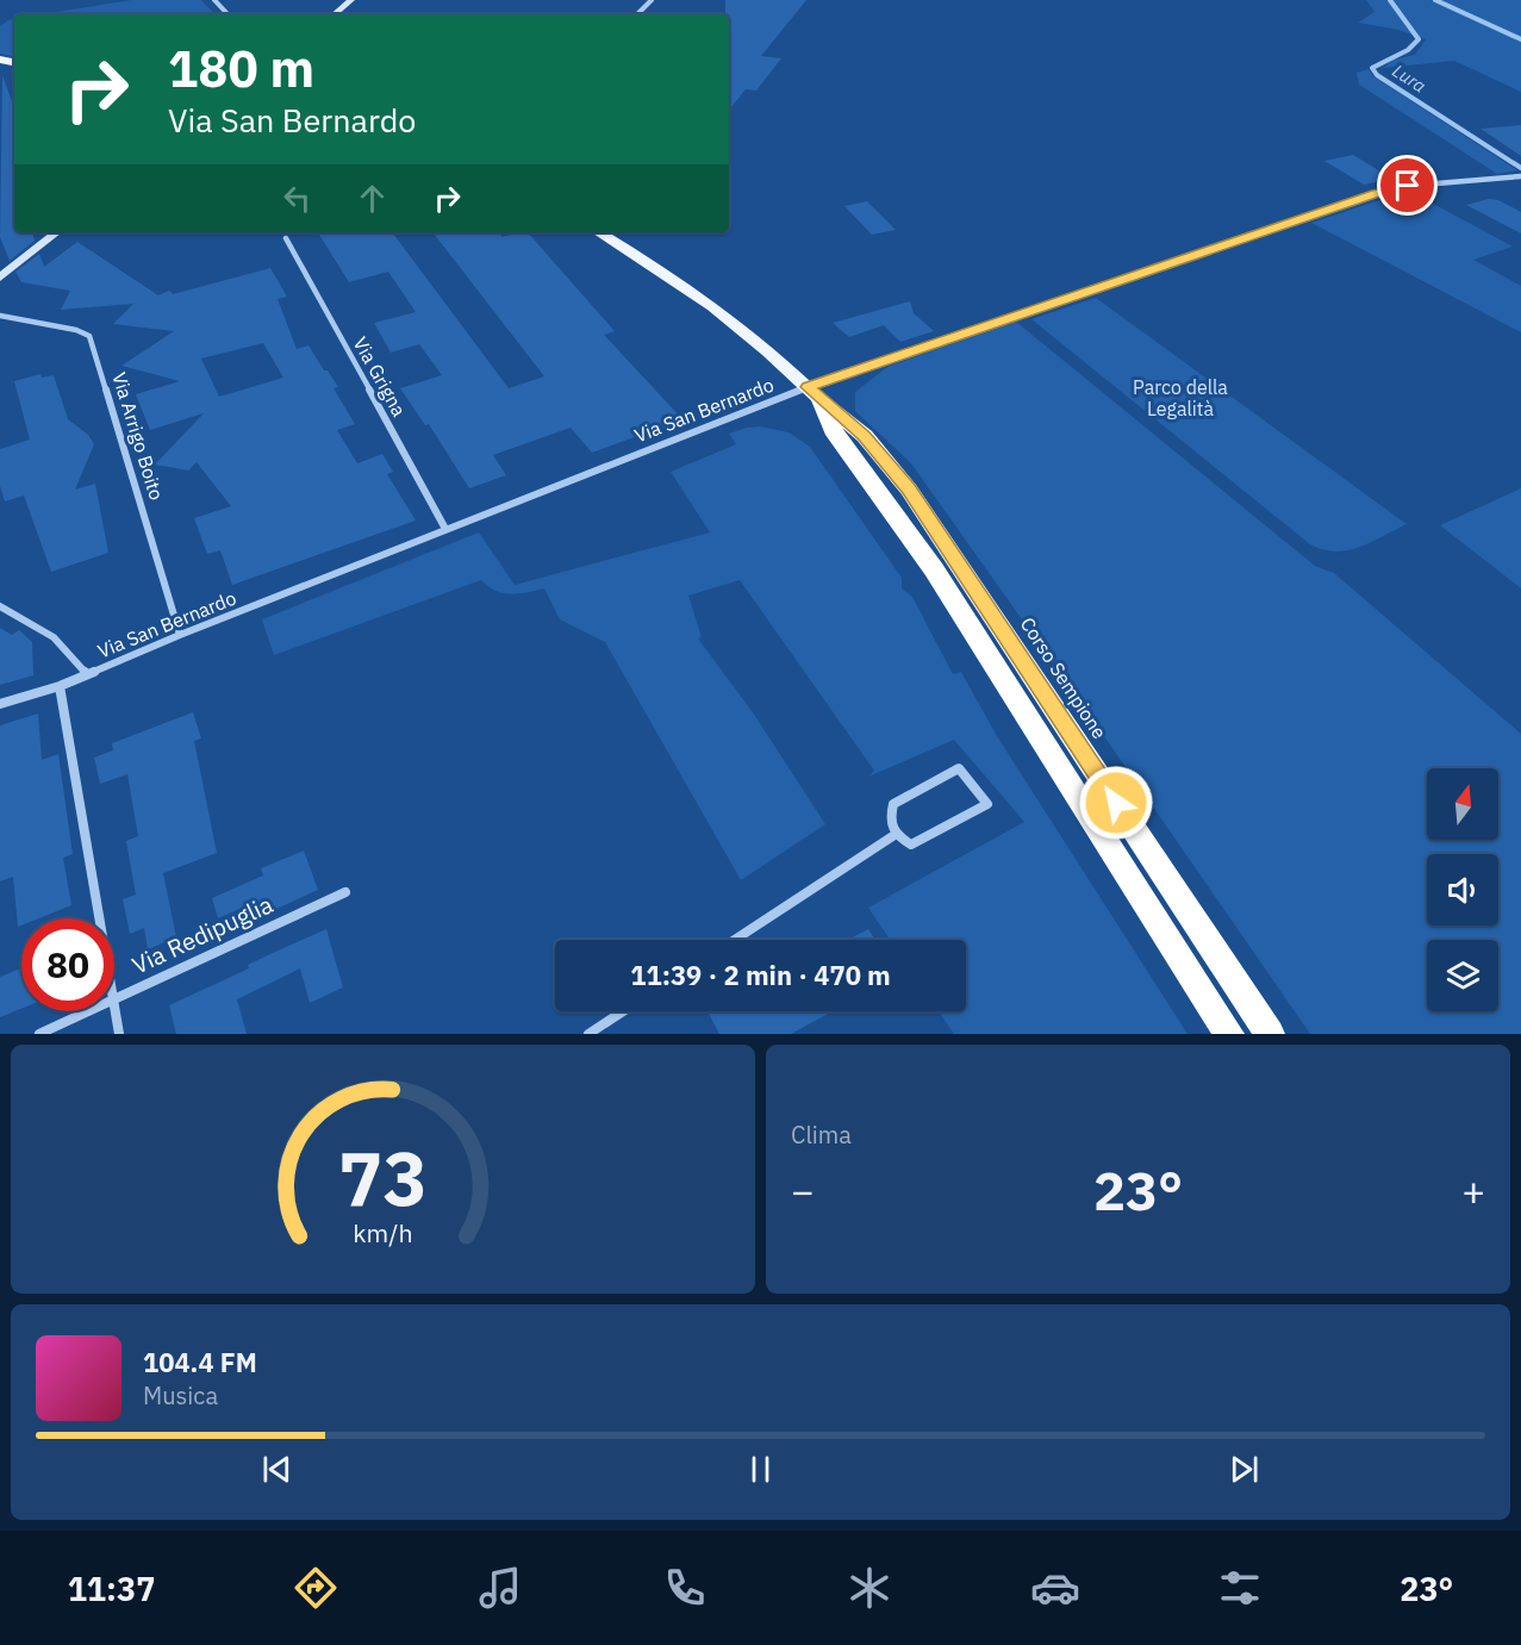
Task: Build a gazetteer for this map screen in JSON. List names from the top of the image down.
{
  "streets": {
    "highway": ["Corso Sempione"],
    "street": [
      "Via Grigna",
      "Via San Bernardo",
      "Via Arrigo Boito",
      "Via Redipuglia"
    ]
  },
  "crossings": [
    ["Via Grigna", "Via San Bernardo"],
    ["Via San Bernardo", "Via Arrigo Boito"],
    ["Via San Bernardo", "Corso Sempione"]
  ],
  "water": ["Lura"],
  "parks": ["Parco della Legalità"],
  "north": "top",
  "page": {
    "turn": ["180 m", "Via San Bernardo"],
    "limit": "80",
    "trip": "11:39 · 2 min · 470 m",
    "tile": "Clima",
    "heat": ["−", "23°", "+"],
    "song": ["104.4 FM", "Musica"],
    "tabs": ["11:37", "23°"],
    "gauge": ["73", "km/h"]
  }
}
